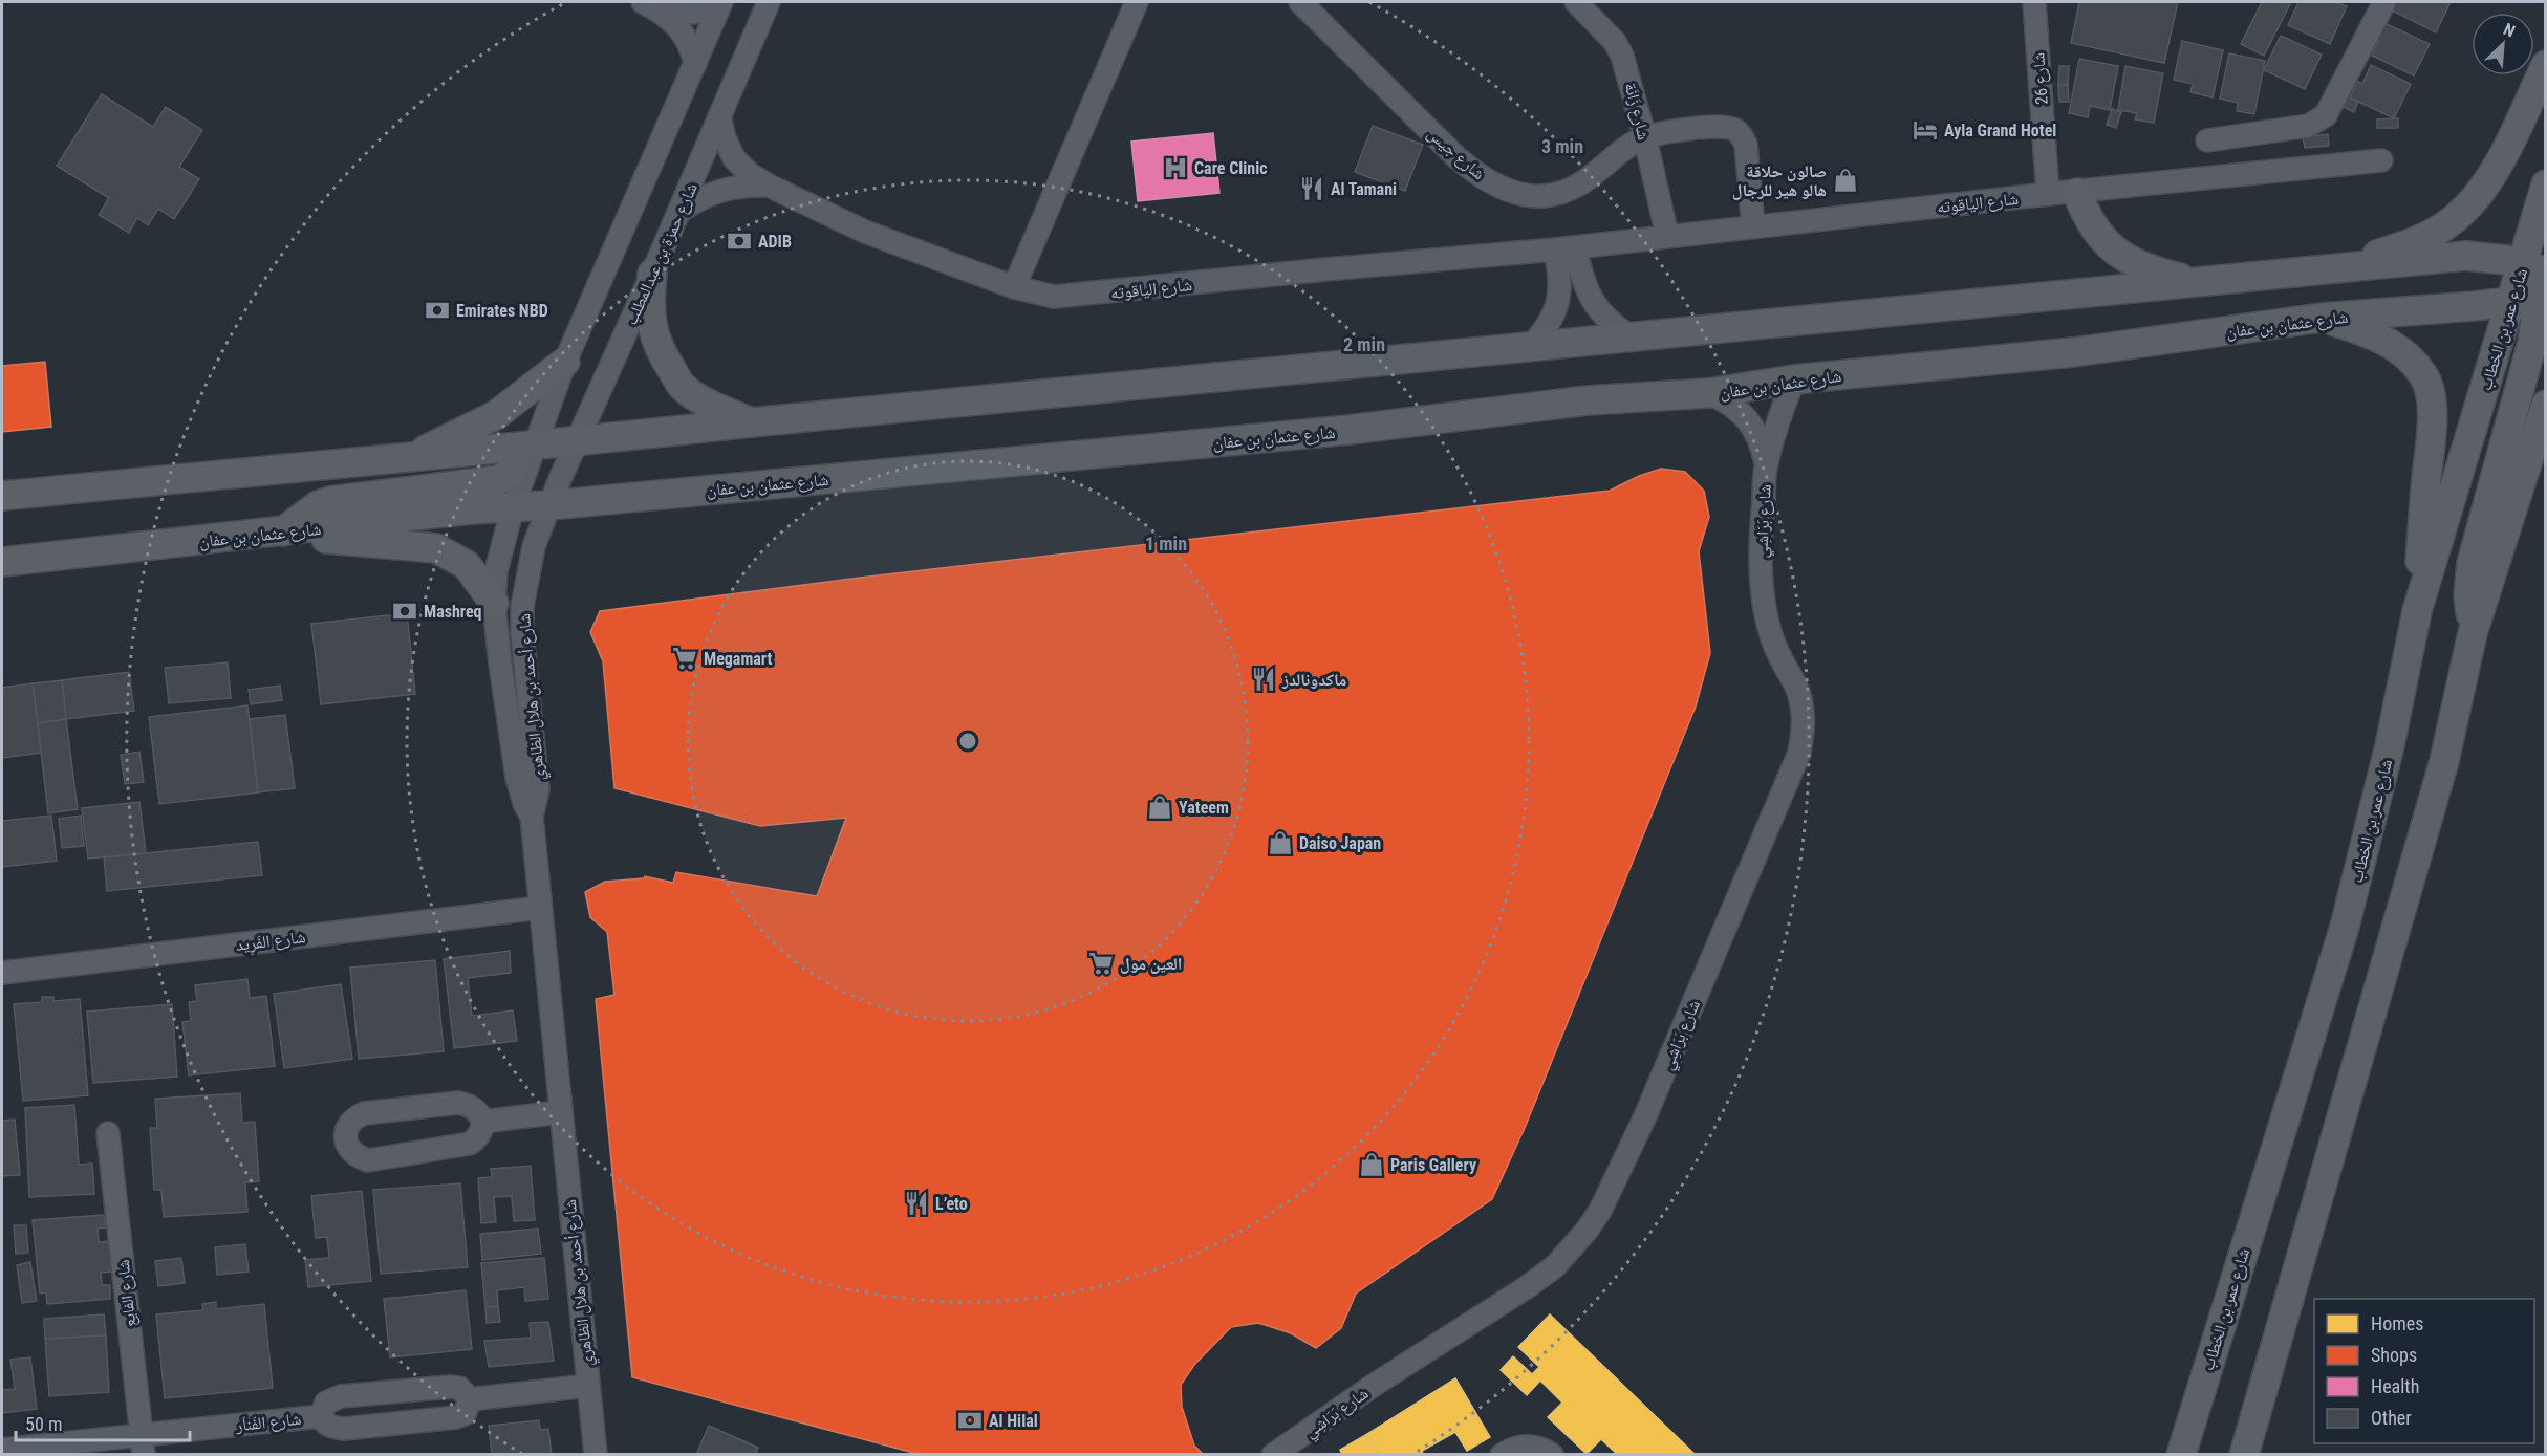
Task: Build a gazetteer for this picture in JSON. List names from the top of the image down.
{
  "streets": {
    "main road": ["شارع عثمان بن عفان", "شارع عمر بن الخطاب"],
    "street": [
      "شارع 26",
      "شارع زَانَة",
      "شارع جيس",
      "شارع الياقوته",
      "شارع حمزة بن عبدالمطلب",
      "شارع بَرَاشِي",
      "شارع أحمد بن هلال الظاهري",
      "شارع الفَرِيد",
      "شارع الفايع",
      "شارع الفَناَر"
    ]
  },
  "crossings": [
    ["شارع 26", "شارع الياقوته"],
    ["شارع زَانَة", "شارع جيس"],
    ["شارع زَانَة", "شارع الياقوته"],
    ["شارع الياقوته", "شارع حمزة بن عبدالمطلب"],
    ["شارع حمزة بن عبدالمطلب", "شارع عثمان بن عفان"],
    ["شارع حمزة بن عبدالمطلب", "شارع أحمد بن هلال الظاهري"],
    ["شارع عثمان بن عفان", "شارع عمر بن الخطاب"],
    ["شارع عثمان بن عفان", "شارع بَرَاشِي"],
    ["شارع عثمان بن عفان", "شارع أحمد بن هلال الظاهري"],
    ["شارع أحمد بن هلال الظاهري", "شارع الفَرِيد"],
    ["شارع الفايع", "شارع الفَناَر"]
  ],
  "places": {
    "hotel": ["Ayla Grand Hotel"],
    "hospital": ["Care Clinic"],
    "shop": [
      "صالون حلاقة هالو هير للرجال",
      "Yateem",
      "Daiso Japan",
      "Paris Gallery"
    ],
    "restaurant": ["Al Tamani", "ماكدونالدز", "L’eto"],
    "bank": [
      "ADIB",
      "Emirates NBD",
      "Mashreq",
      "Al Hilal"
    ],
    "supermarket": ["Megamart", "العين مول"]
  },
  "legend": [
    "Homes",
    "Shops",
    "Health",
    "Other"
  ],
  "scale_bar": "50 m",
  "north": "top right",
  "rings": ["3 min", "2 min", "1 min"]
}
